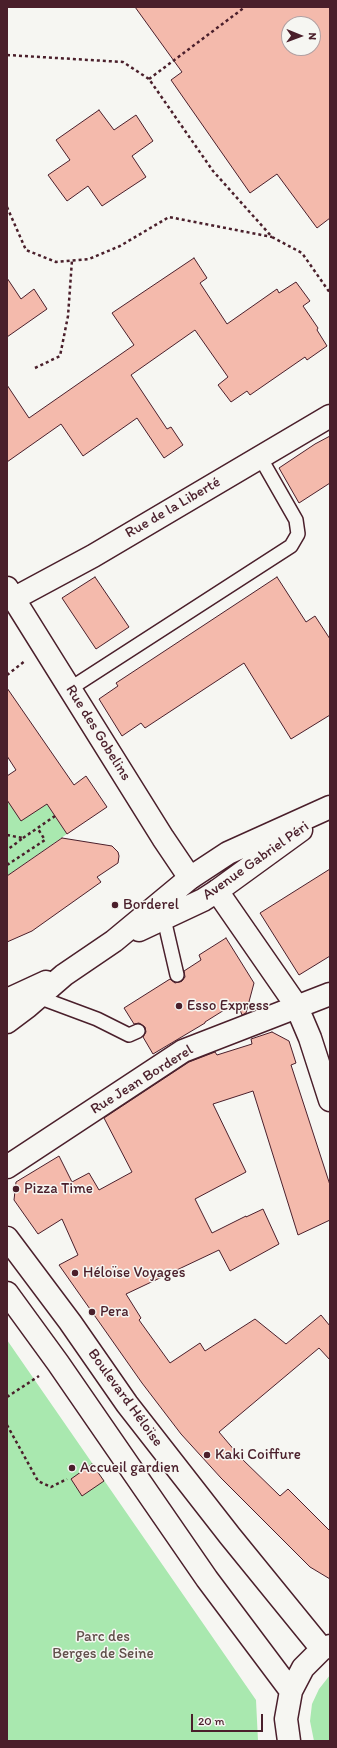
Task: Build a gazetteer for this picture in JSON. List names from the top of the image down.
{
  "streets": {
    "main road": [
      "Rue de la Liberté",
      "Rue des Gobelins",
      "Avenue Gabriel Péri",
      "Rue Jean Borderel",
      "Boulevard Héloïse"
    ]
  },
  "crossings": [
    ["Rue de la Liberté", "Rue des Gobelins"],
    ["Rue des Gobelins", "Avenue Gabriel Péri"]
  ],
  "parks": ["Parc des Berges de Seine"],
  "places": [
    "Borderel",
    "Esso Express",
    "Pizza Time",
    "Héloïse Voyages",
    "Pera",
    "Kaki Coiffure",
    "Accueil gardien"
  ],
  "scale_bar": "20 m",
  "north": "right"
}
